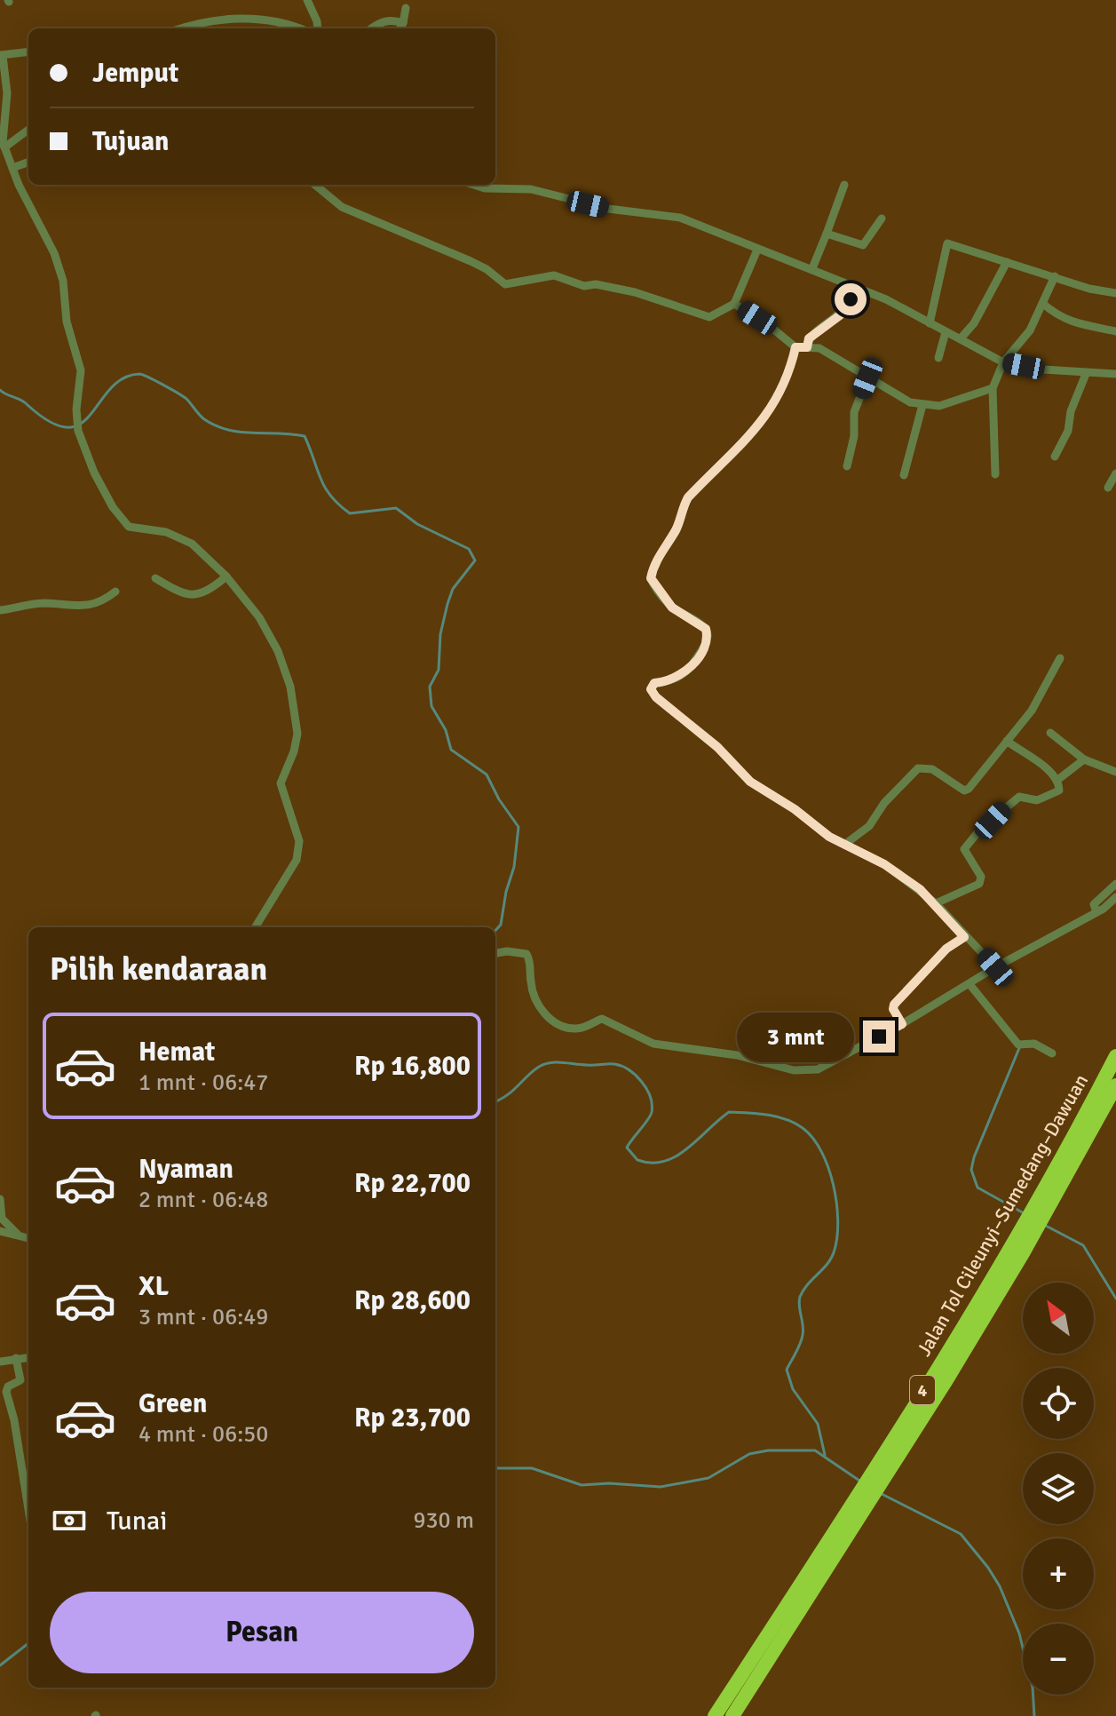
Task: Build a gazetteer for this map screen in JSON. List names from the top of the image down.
{
  "streets": {
    "highway": ["Jalan Tol Cileunyi–Sumedang–Dawuan", "4"]
  },
  "north": "top left",
  "page": {
    "banner": ["Jemput", "Tujuan"],
    "heading": "Pilih kendaraan",
    "bubble": "3 mnt",
    "list": [
      {
        "name": "Hemat",
        "note": "1 mnt · 06:47",
        "value": "Rp 16,800"
      },
      {
        "name": "Nyaman",
        "note": "2 mnt · 06:48",
        "value": "Rp 22,700"
      },
      {
        "name": "XL",
        "note": "3 mnt · 06:49",
        "value": "Rp 28,600"
      },
      {
        "name": "Green",
        "note": "4 mnt · 06:50",
        "value": "Rp 23,700"
      }
    ],
    "map_buttons": ["+", "−"],
    "pay": ["Tunai", "930 m"],
    "buttons": "Pesan"
  }
}
